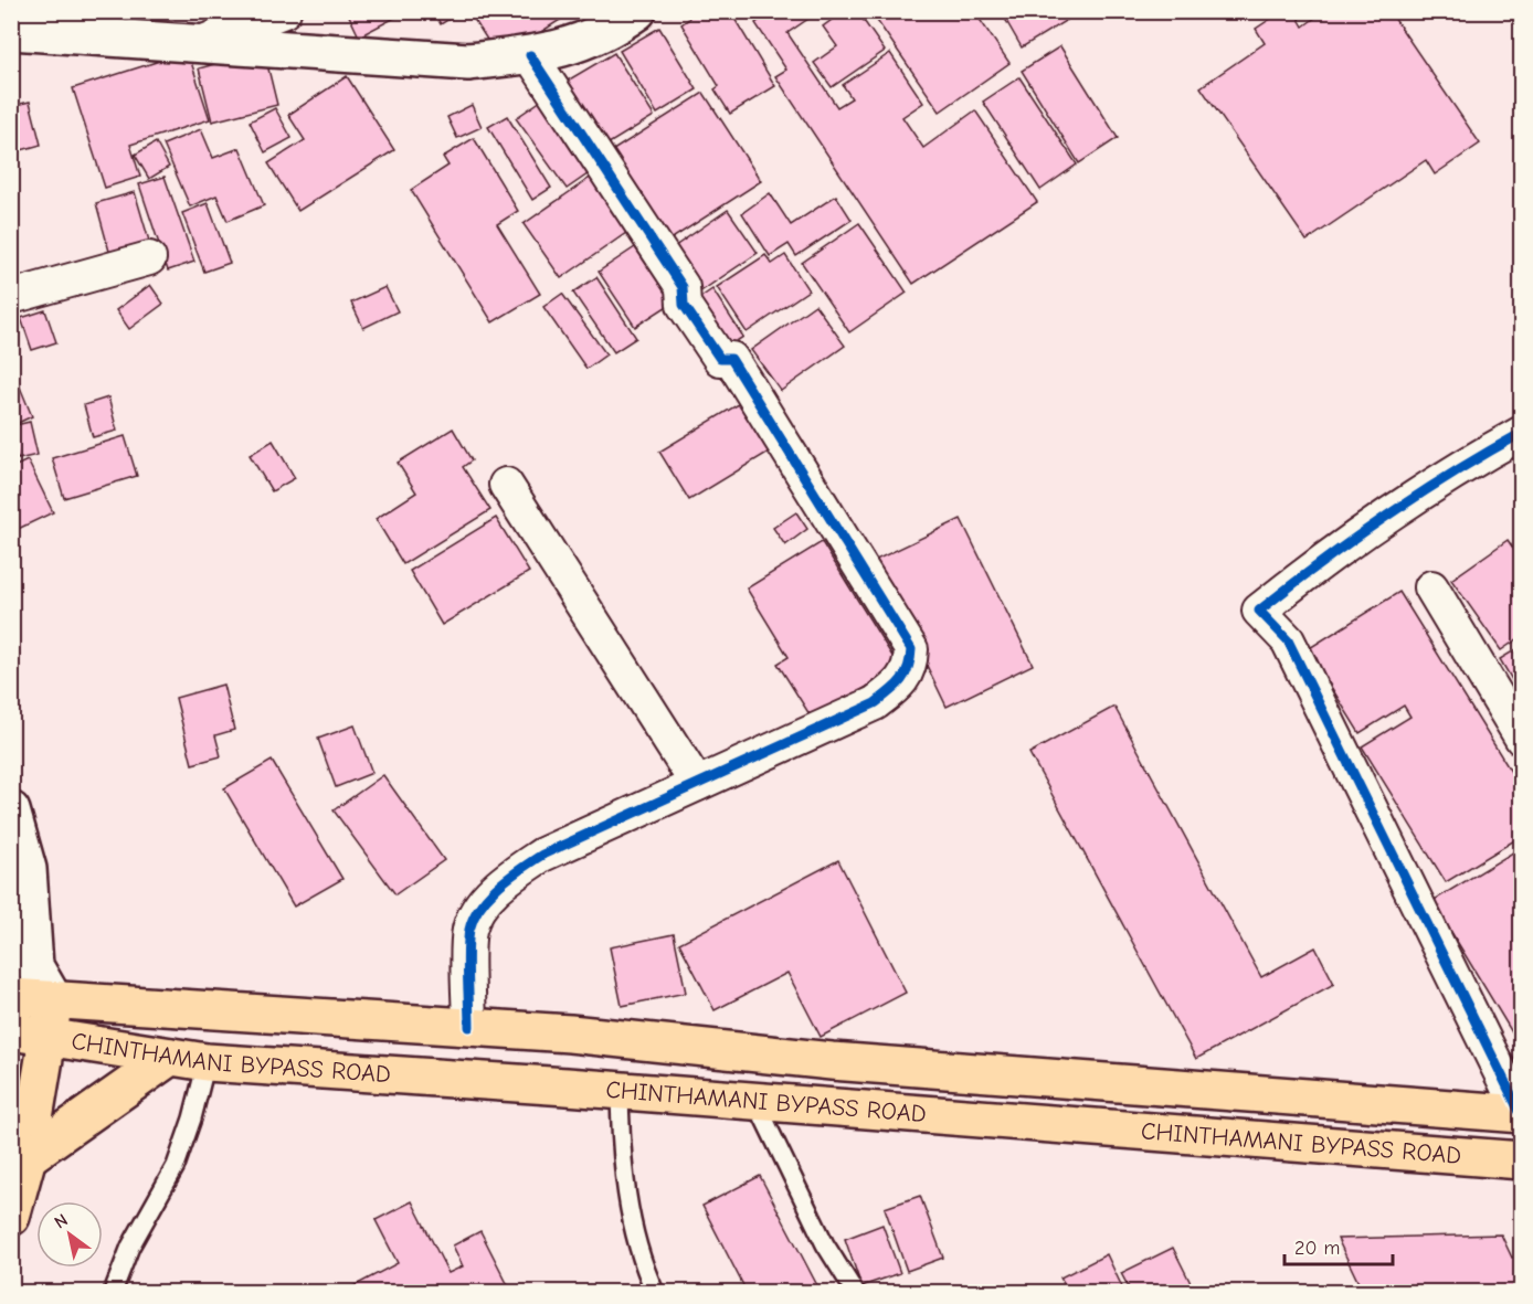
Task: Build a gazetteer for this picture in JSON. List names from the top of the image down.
{
  "streets": {
    "main road": ["CHINTHAMANI BYPASS ROAD"]
  },
  "scale_bar": "20 m",
  "north": "top left"
}
